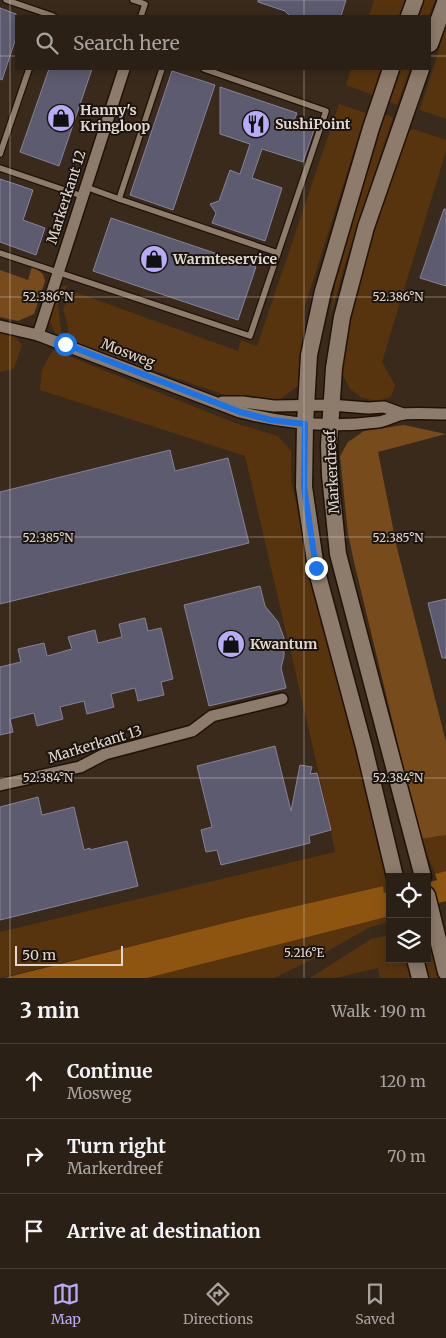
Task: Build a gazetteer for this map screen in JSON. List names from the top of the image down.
{
  "streets": {
    "main road": ["Markerdreef"],
    "street": ["Markerkant 12", "Mosweg", "Markerkant 13"]
  },
  "crossings": [
    ["Markerkant 12", "Mosweg"],
    ["Mosweg", "Markerdreef"]
  ],
  "places": {
    "shop": ["Hanny's Kringloop", "Warmteservice", "Kwantum"],
    "restaurant": ["SushiPoint"]
  },
  "scale_bar": "50 m",
  "page": {
    "search": "Search here",
    "scale": "50 m",
    "heading": ["3 min", "Walk · 190 m"],
    "list": [
      ["Continue", "Mosweg", "120 m"],
      ["Turn right", "Markerdreef", "70 m"],
      "Arrive at destination"
    ],
    "nav": ["Map", "Directions", "Saved"]
  },
  "coordinates": [
    "52.386°N",
    "52.385°N",
    "52.384°N",
    "5.216°E"
  ]
}
